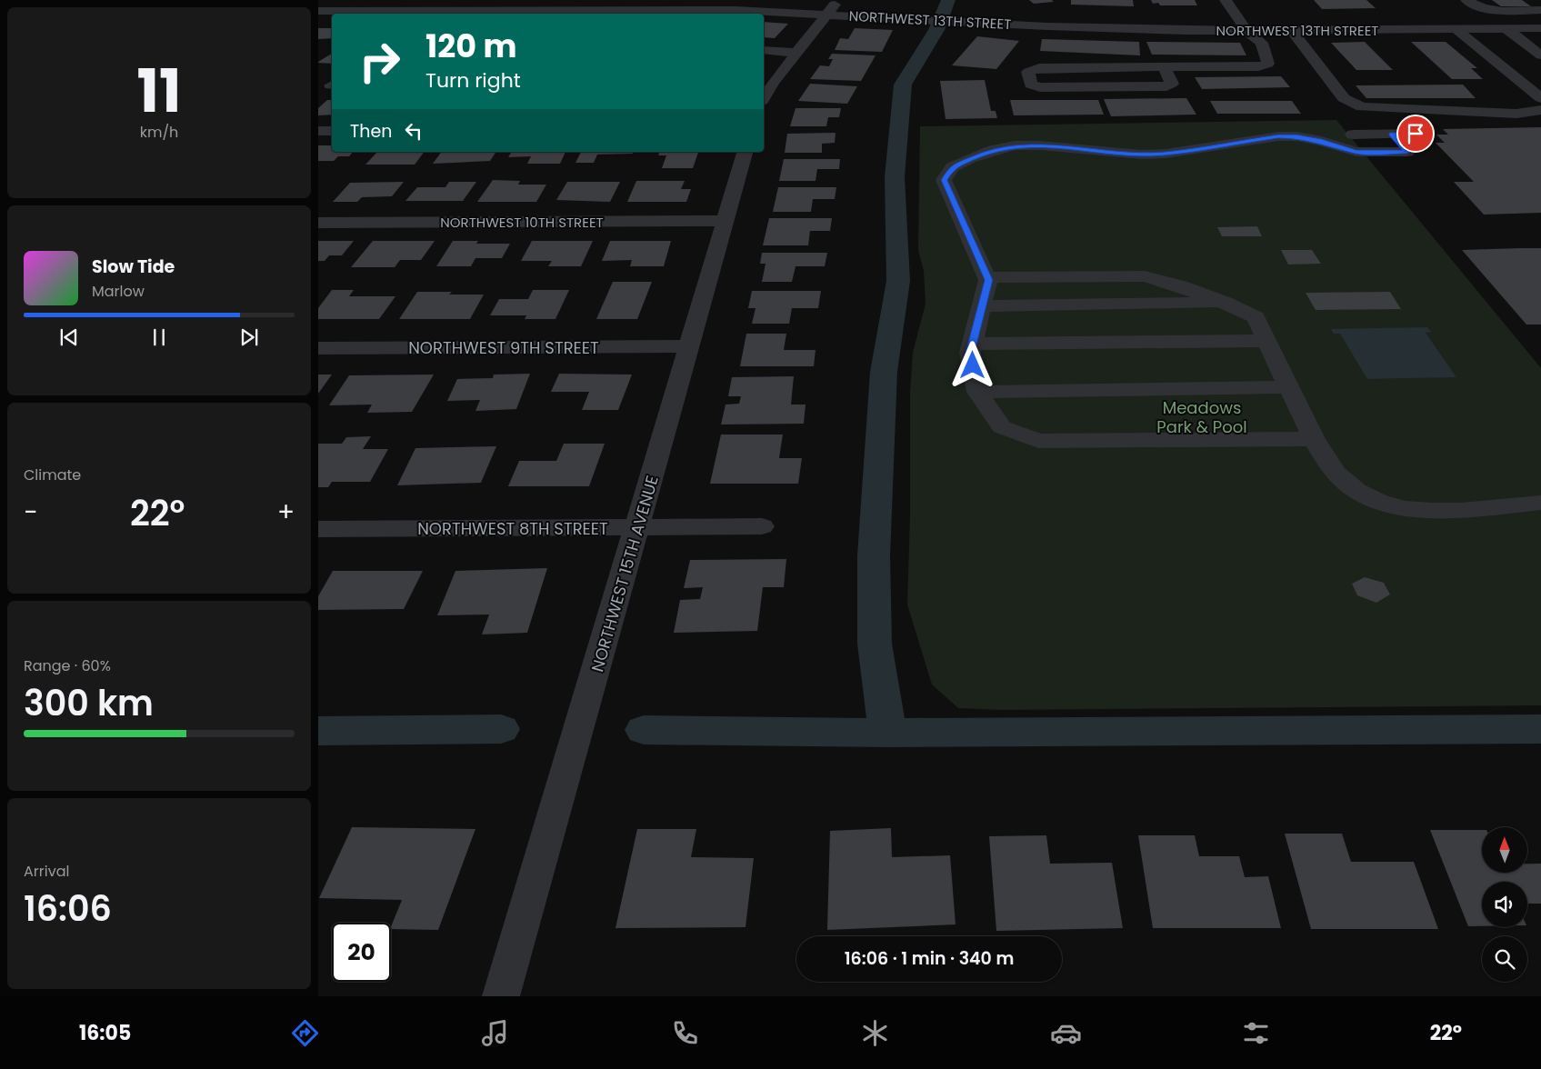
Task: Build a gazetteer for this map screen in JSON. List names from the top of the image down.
{
  "streets": {
    "street": [
      "NORTHWEST 13TH STREET",
      "NORTHWEST 10TH STREET",
      "NORTHWEST 9TH STREET",
      "NORTHWEST 8TH STREET",
      "NORTHWEST 15TH AVENUE"
    ]
  },
  "crossings": [
    ["NORTHWEST 10TH STREET", "NORTHWEST 15TH AVENUE"],
    ["NORTHWEST 9TH STREET", "NORTHWEST 15TH AVENUE"],
    ["NORTHWEST 8TH STREET", "NORTHWEST 15TH AVENUE"]
  ],
  "parks": ["Meadows Park & Pool"],
  "north": "top",
  "page": {
    "tile": [
      ["11", "km/h"],
      "Climate",
      ["Range · 60%", "300 km"],
      ["Arrival", "16:06"]
    ],
    "turn": ["120 m", "Turn right"],
    "then": "Then",
    "song": ["Slow Tide", "Marlow"],
    "heat": ["−", "22°", "+"],
    "limit": "20",
    "trip": "16:06 · 1 min · 340 m",
    "tabs": ["16:05", "22°"]
  }
}
